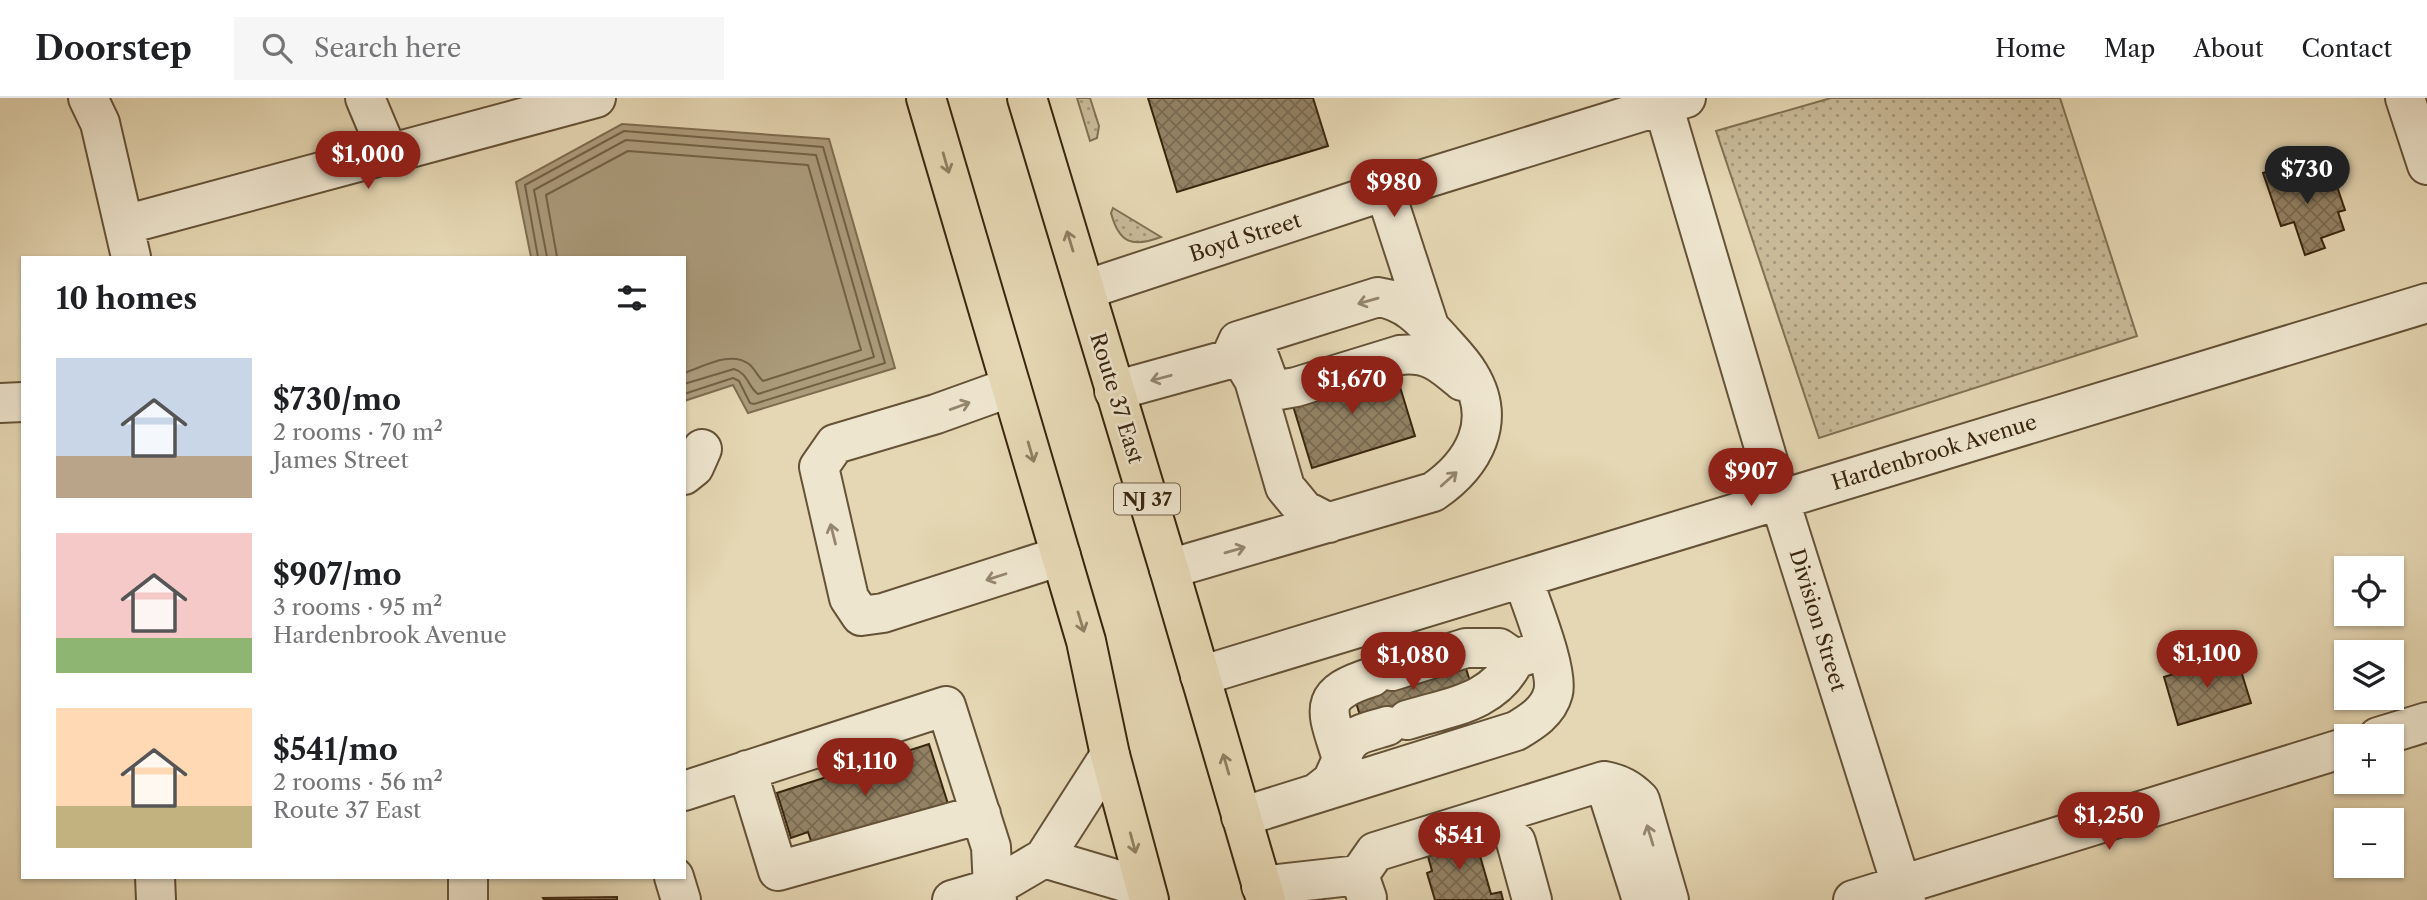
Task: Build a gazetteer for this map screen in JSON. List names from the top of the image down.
{
  "streets": {
    "highway": ["Route 37 East", "NJ 37"],
    "street": ["Boyd Street", "Hardenbrook Avenue", "Division Street"]
  },
  "crossings": [
    ["Boyd Street", "Route 37 East"],
    ["Boyd Street", "Division Street"],
    ["Route 37 East", "Hardenbrook Avenue"],
    ["Hardenbrook Avenue", "Division Street"]
  ],
  "page": {
    "header": "Doorstep",
    "search": "Search here",
    "nav": [
      "Home",
      "Map",
      "About",
      "Contact"
    ],
    "price": [
      "$1,000",
      "$730",
      "$980",
      "$1,670",
      "$907",
      "$1,100",
      "$1,080",
      "$1,110",
      "$1,250",
      "$541"
    ],
    "heading": "10 homes",
    "list": [
      {
        "name": "$730/mo",
        "note": "2 rooms · 70 m² · James Street"
      },
      {
        "name": "$907/mo",
        "note": "3 rooms · 95 m² · Hardenbrook Avenue"
      },
      {
        "name": "$541/mo",
        "note": "2 rooms · 56 m² · Route 37 East"
      }
    ],
    "map_buttons": ["+", "−"]
  }
}
